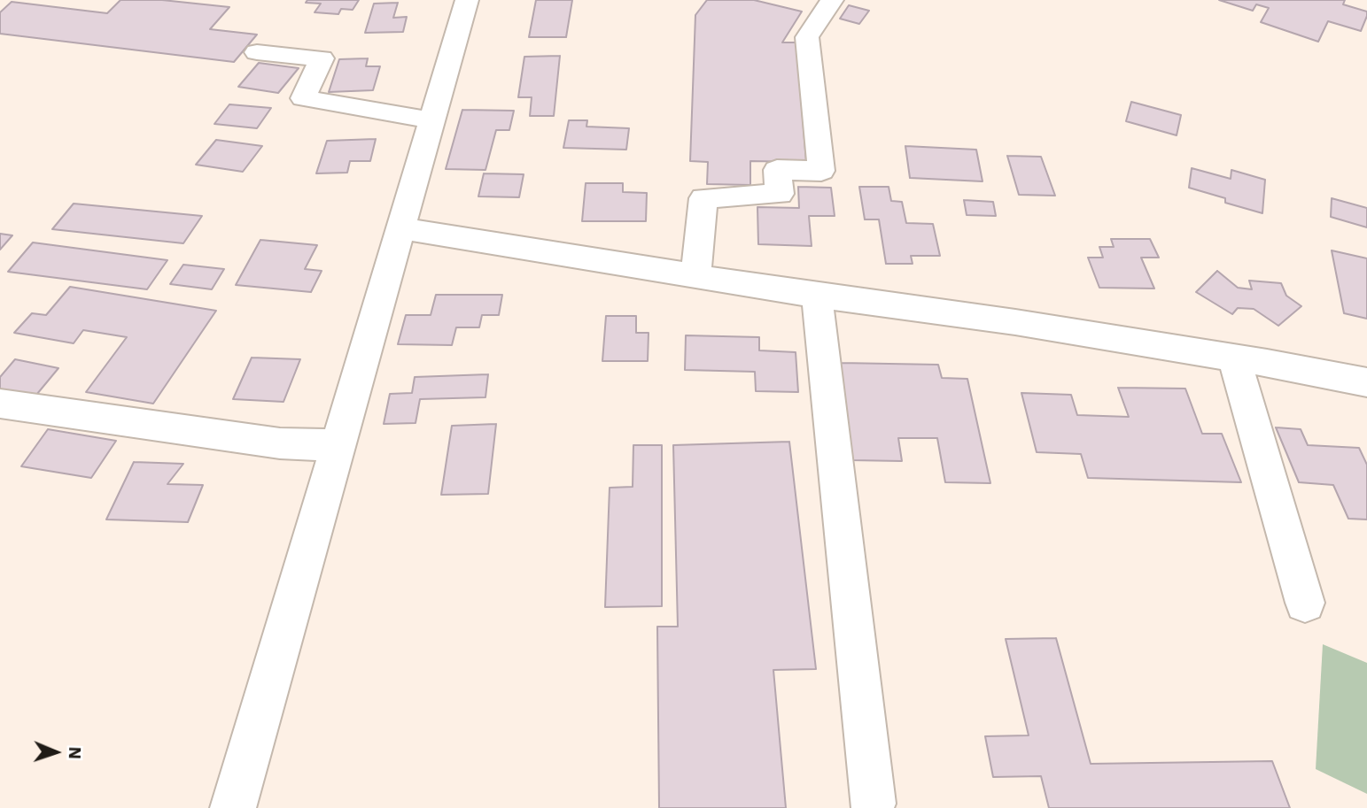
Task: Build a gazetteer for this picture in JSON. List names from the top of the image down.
{
  "north": "right"
}
